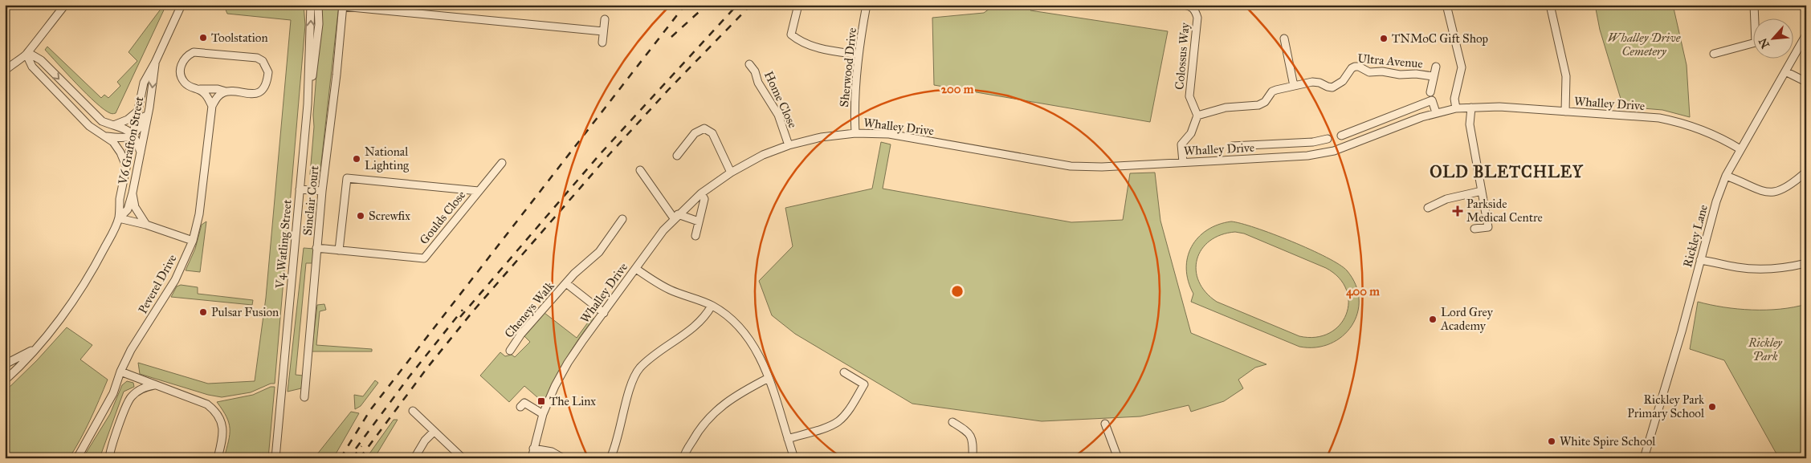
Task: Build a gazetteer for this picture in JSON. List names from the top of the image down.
{
  "streets": {
    "street": [
      "Colossus Way",
      "Ultra Avenue",
      "Sherwood Drive",
      "Home Close",
      "Whalley Drive",
      "V6 Grafton Street",
      "Sinclair Court",
      "Goulds Close",
      "Rickley Lane",
      "V4 Watling Street",
      "Peverel Drive",
      "Cheneys Walk"
    ]
  },
  "crossings": [
    ["Colossus Way", "Ultra Avenue"],
    ["Sherwood Drive", "Whalley Drive"],
    ["Home Close", "Whalley Drive"],
    ["Whalley Drive", "Rickley Lane"],
    ["Whalley Drive", "Cheneys Walk"],
    ["Sinclair Court", "Goulds Close"]
  ],
  "districts": ["OLD BLETCHLEY"],
  "parks": ["Whalley Drive Cemetery", "Rickley Park"],
  "places": {
    "other": [
      "Toolstation",
      "TNMoC Gift Shop",
      "National Lighting",
      "Screwfix",
      "Pulsar Fusion",
      "Lord Grey Academy",
      "Rickley Park Primary School",
      "White Spire School"
    ],
    "health": ["Parkside Medical Centre"],
    "transit": ["The Linx"]
  },
  "north": "bottom left",
  "rings": ["200 m", "400 m"]
}
